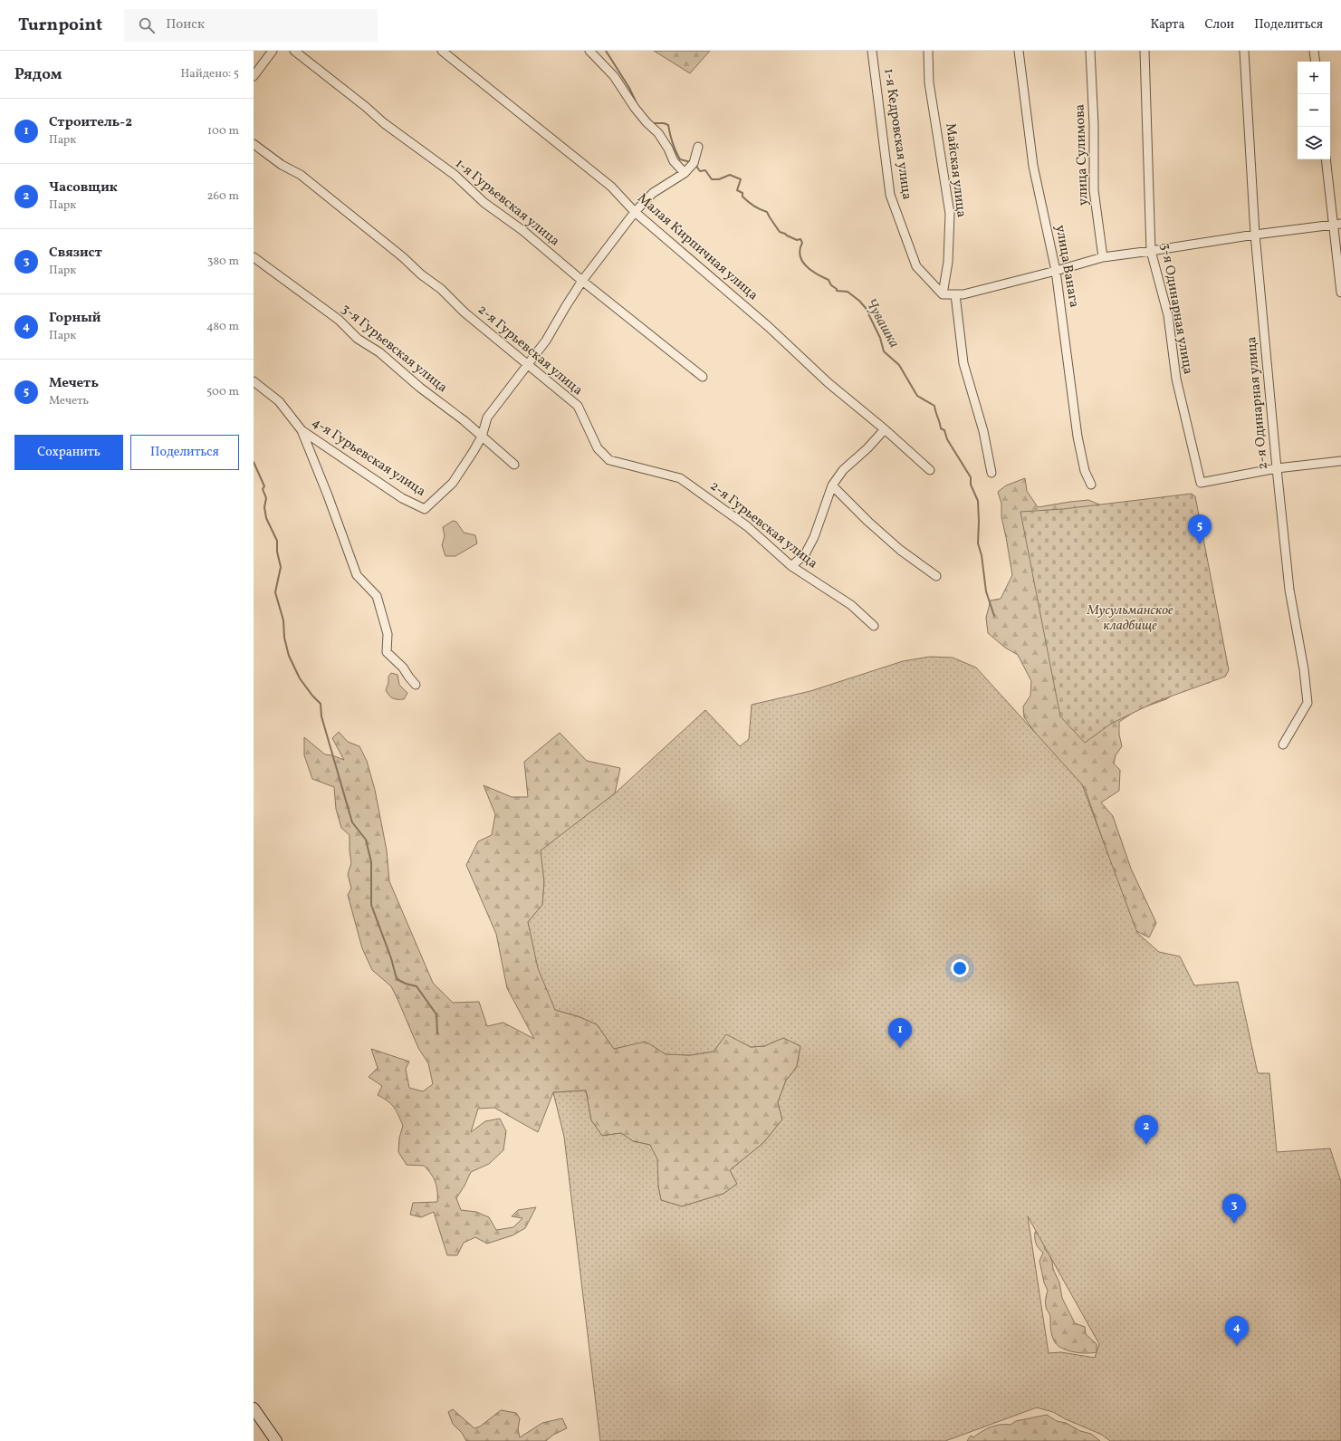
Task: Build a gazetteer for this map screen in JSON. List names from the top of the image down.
{
  "streets": {
    "street": [
      "1-я Кедровская улица",
      "улица Сулимова",
      "Майская улица",
      "1-я Гурьевская улица",
      "Малая Кирпичная улица",
      "улица Ванага",
      "3-я Одинарная улица",
      "3-я Гурьевская улица",
      "2-я Гурьевская улица",
      "2-я Одинарная улица",
      "4-я Гурьевская улица"
    ]
  },
  "crossings": [
    ["1-я Кедровская улица", "Майская улица"],
    ["3-я Одинарная улица", "2-я Одинарная улица"],
    ["3-я Гурьевская улица", "4-я Гурьевская улица"]
  ],
  "water": ["Чувашка"],
  "parks": ["Мусульманское кладбище"],
  "page": {
    "header": "Turnpoint",
    "search": "Поиск",
    "nav": ["Карта", "Слои", "Поделиться"],
    "heading": ["Рядом", "Найдено: 5"],
    "map_buttons": ["+", "−"],
    "list": [
      {
        "mark": "1",
        "name": "Строитель-2",
        "note": "Парк",
        "value": "100 m"
      },
      {
        "mark": "2",
        "name": "Часовщик",
        "note": "Парк",
        "value": "260 m"
      },
      {
        "mark": "3",
        "name": "Связист",
        "note": "Парк",
        "value": "380 m"
      },
      {
        "mark": "4",
        "name": "Горный",
        "note": "Парк",
        "value": "480 m"
      },
      {
        "mark": "5",
        "name": "Мечеть",
        "note": "Мечеть",
        "value": "500 m"
      }
    ],
    "buttons": ["Сохранить", "Поделиться"],
    "pins": [
      "5",
      "1",
      "2",
      "3",
      "4"
    ]
  }
}
